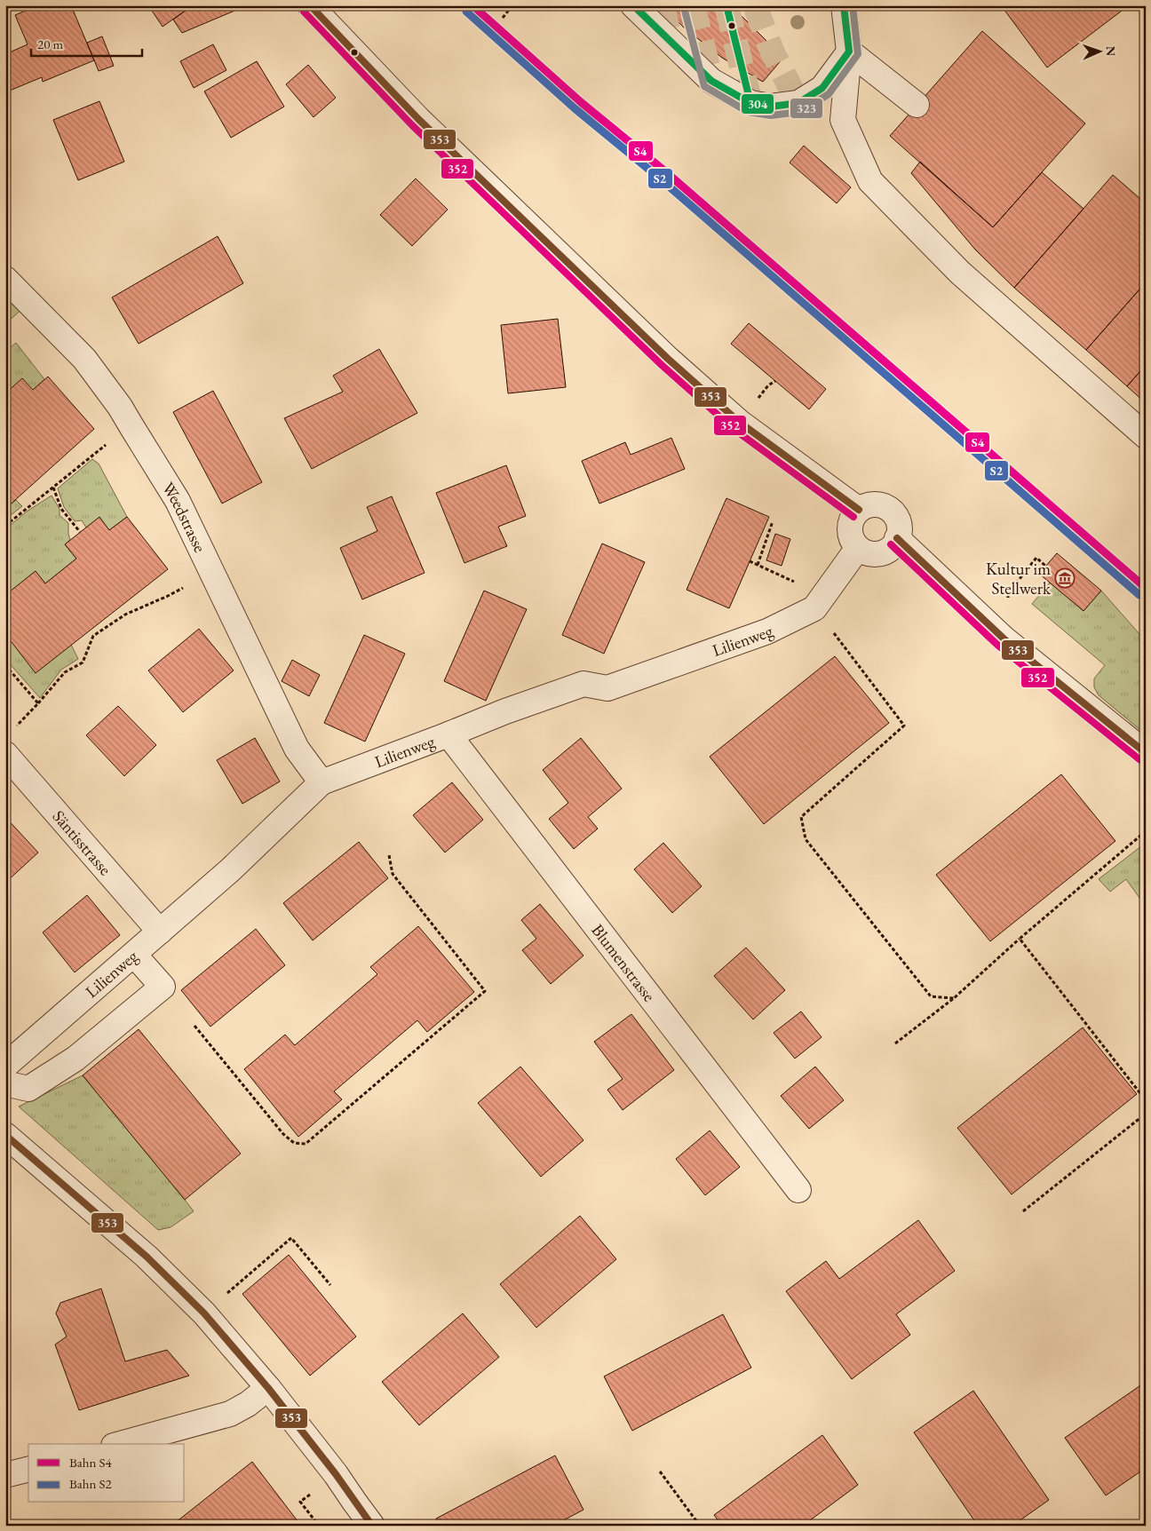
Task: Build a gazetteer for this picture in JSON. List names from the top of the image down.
{
  "streets": {
    "street": [
      "Weedstrasse",
      "Lilienweg",
      "Säntisstrasse",
      "Blumenstrasse"
    ]
  },
  "crossings": [
    ["Weedstrasse", "Lilienweg"],
    ["Lilienweg", "Säntisstrasse"],
    ["Lilienweg", "Blumenstrasse"]
  ],
  "places": {
    "museum": ["Kultur im Stellwerk"]
  },
  "lines": [
    "rail line S4",
    "transit line 353",
    "transit line 304",
    "transit line 323",
    "rail line S2",
    "transit line 352"
  ],
  "legend": ["Bahn S4", "Bahn S2"],
  "scale_bar": "20 m",
  "north": "right"
}
